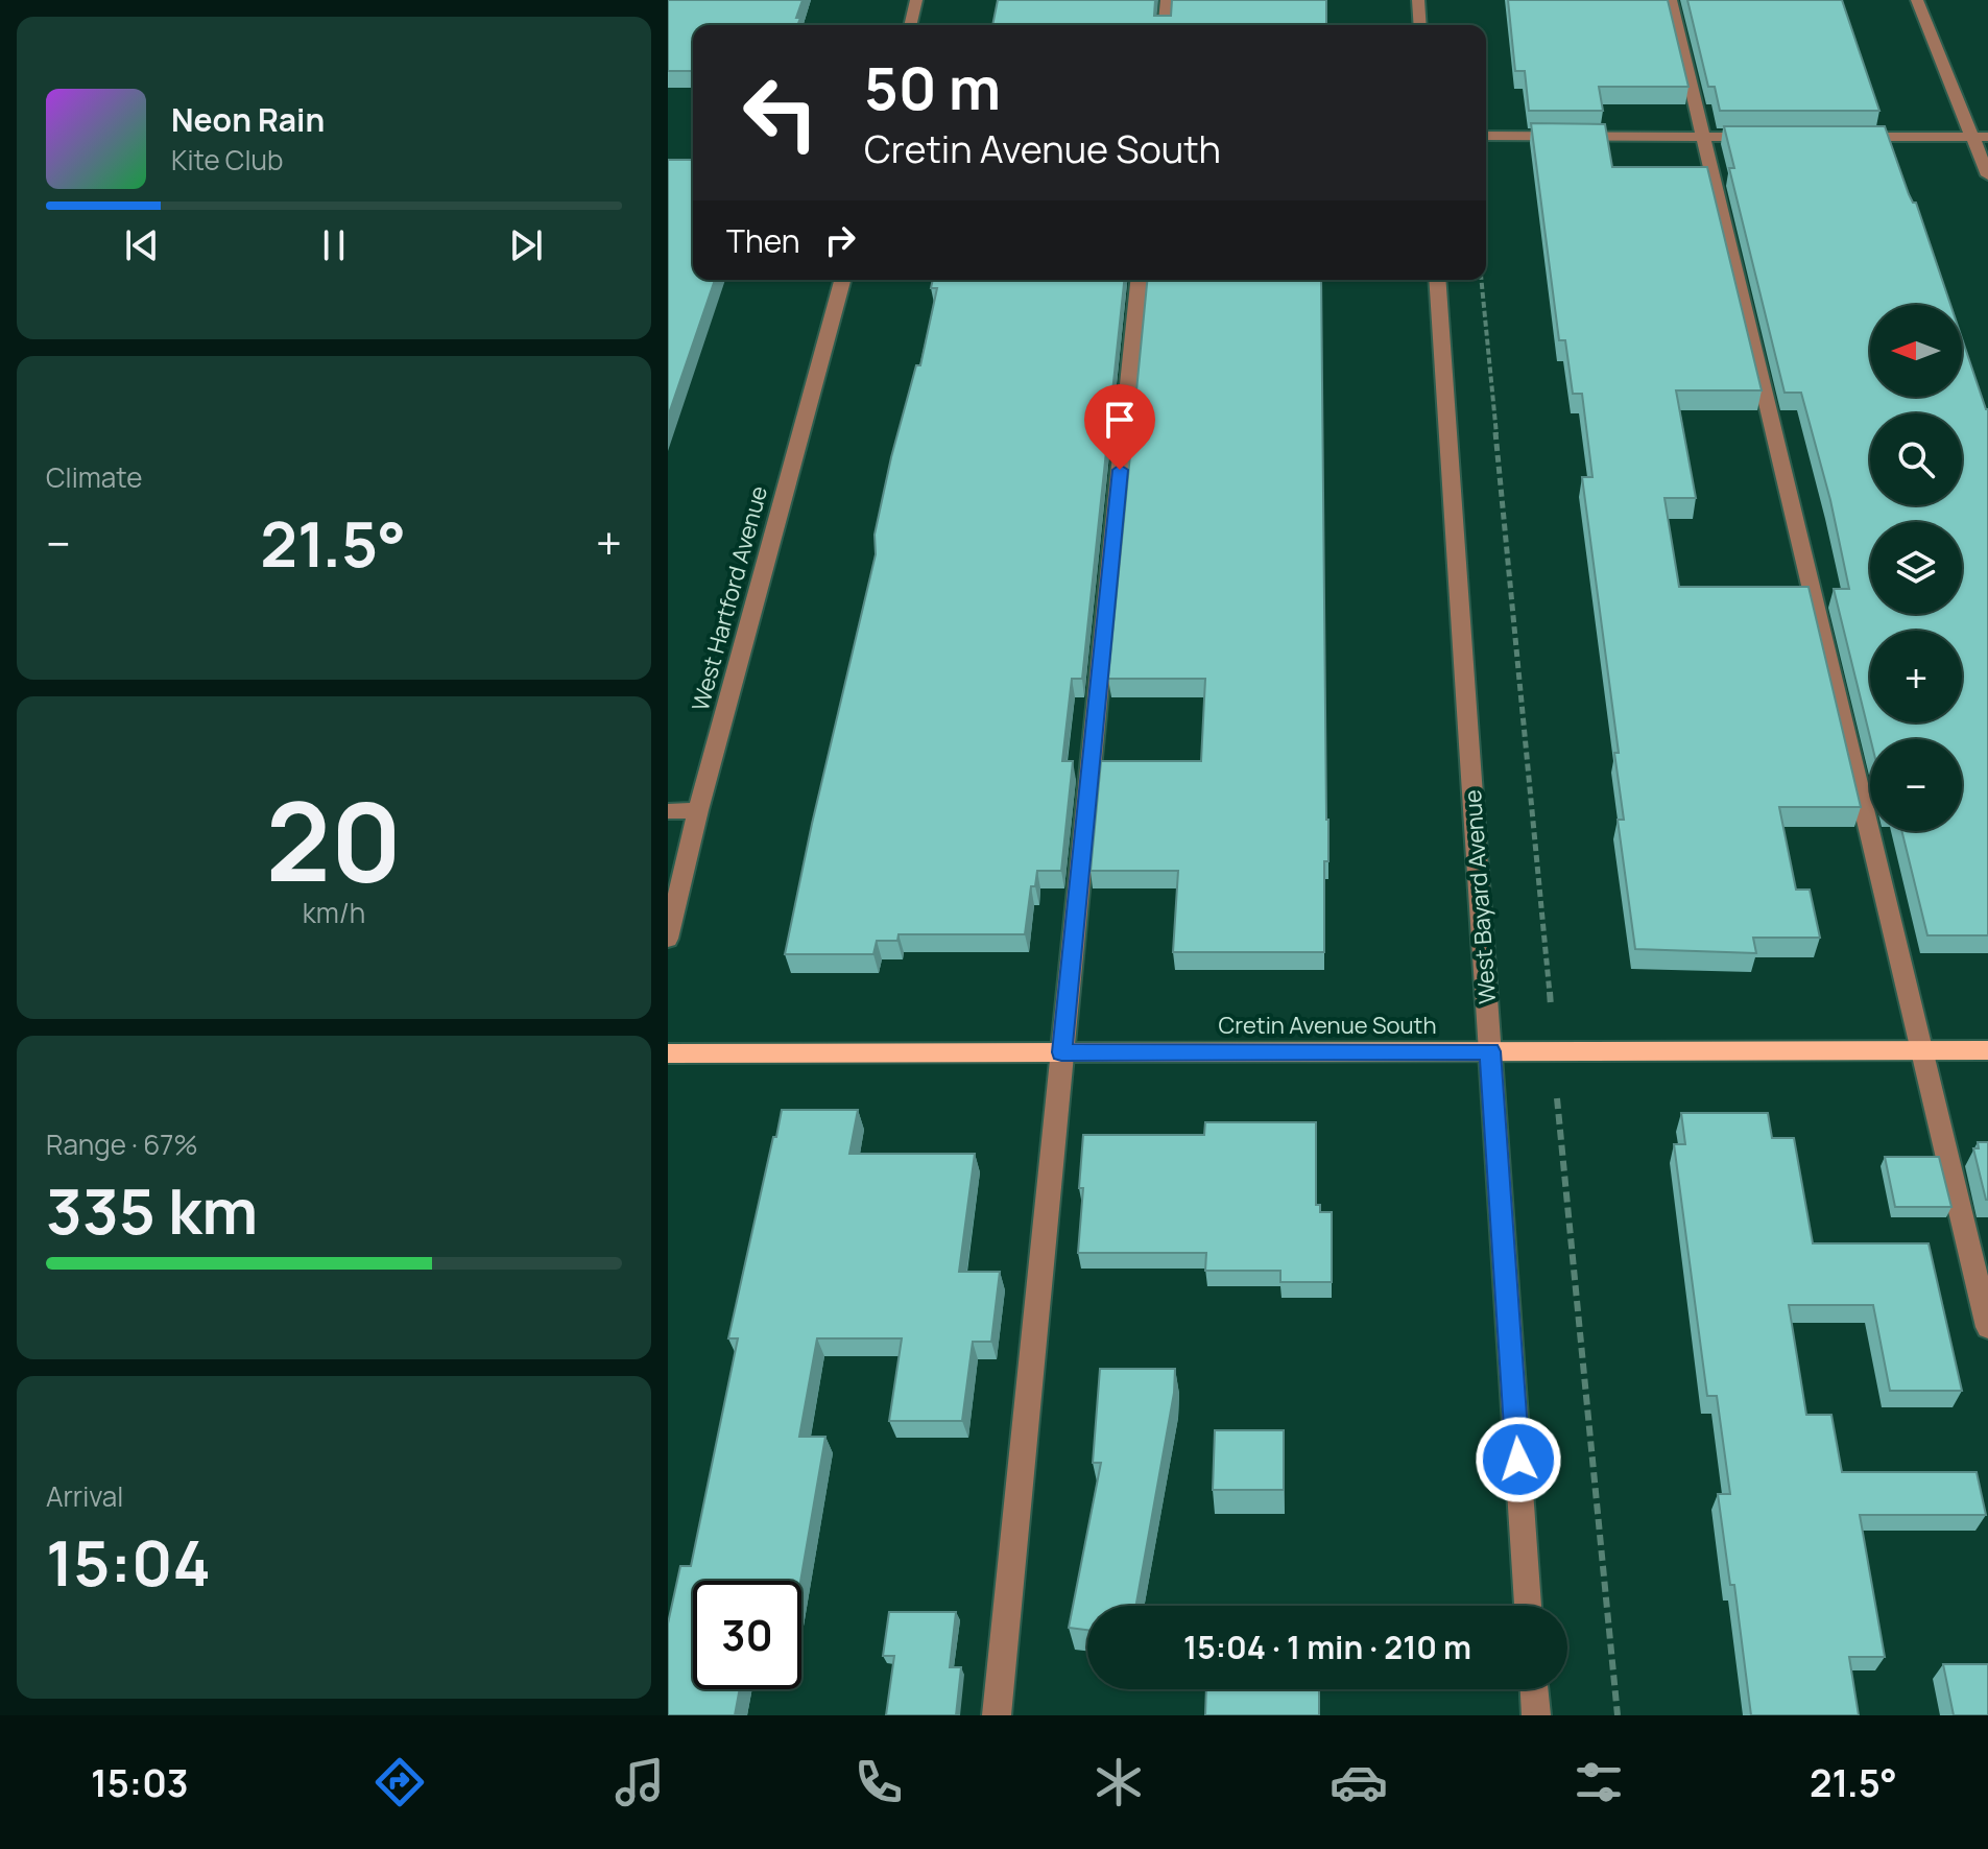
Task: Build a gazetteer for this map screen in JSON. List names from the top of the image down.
{
  "streets": {
    "main road": ["Cretin Avenue South"],
    "street": ["West Hartford Avenue", "West Bayard Avenue"]
  },
  "crossings": [
    ["West Bayard Avenue", "Cretin Avenue South"]
  ],
  "north": "left",
  "page": {
    "turn": ["50 m", "Cretin Avenue South"],
    "song": ["Neon Rain", "Kite Club"],
    "then": "Then",
    "map_buttons": ["+", "−"],
    "tile": [
      "Climate",
      ["20", "km/h"],
      ["Range · 67%", "335 km"],
      ["Arrival", "15:04"]
    ],
    "heat": ["−", "21.5°", "+"],
    "limit": "30",
    "trip": "15:04 · 1 min · 210 m",
    "tabs": ["15:03", "21.5°"]
  }
}
